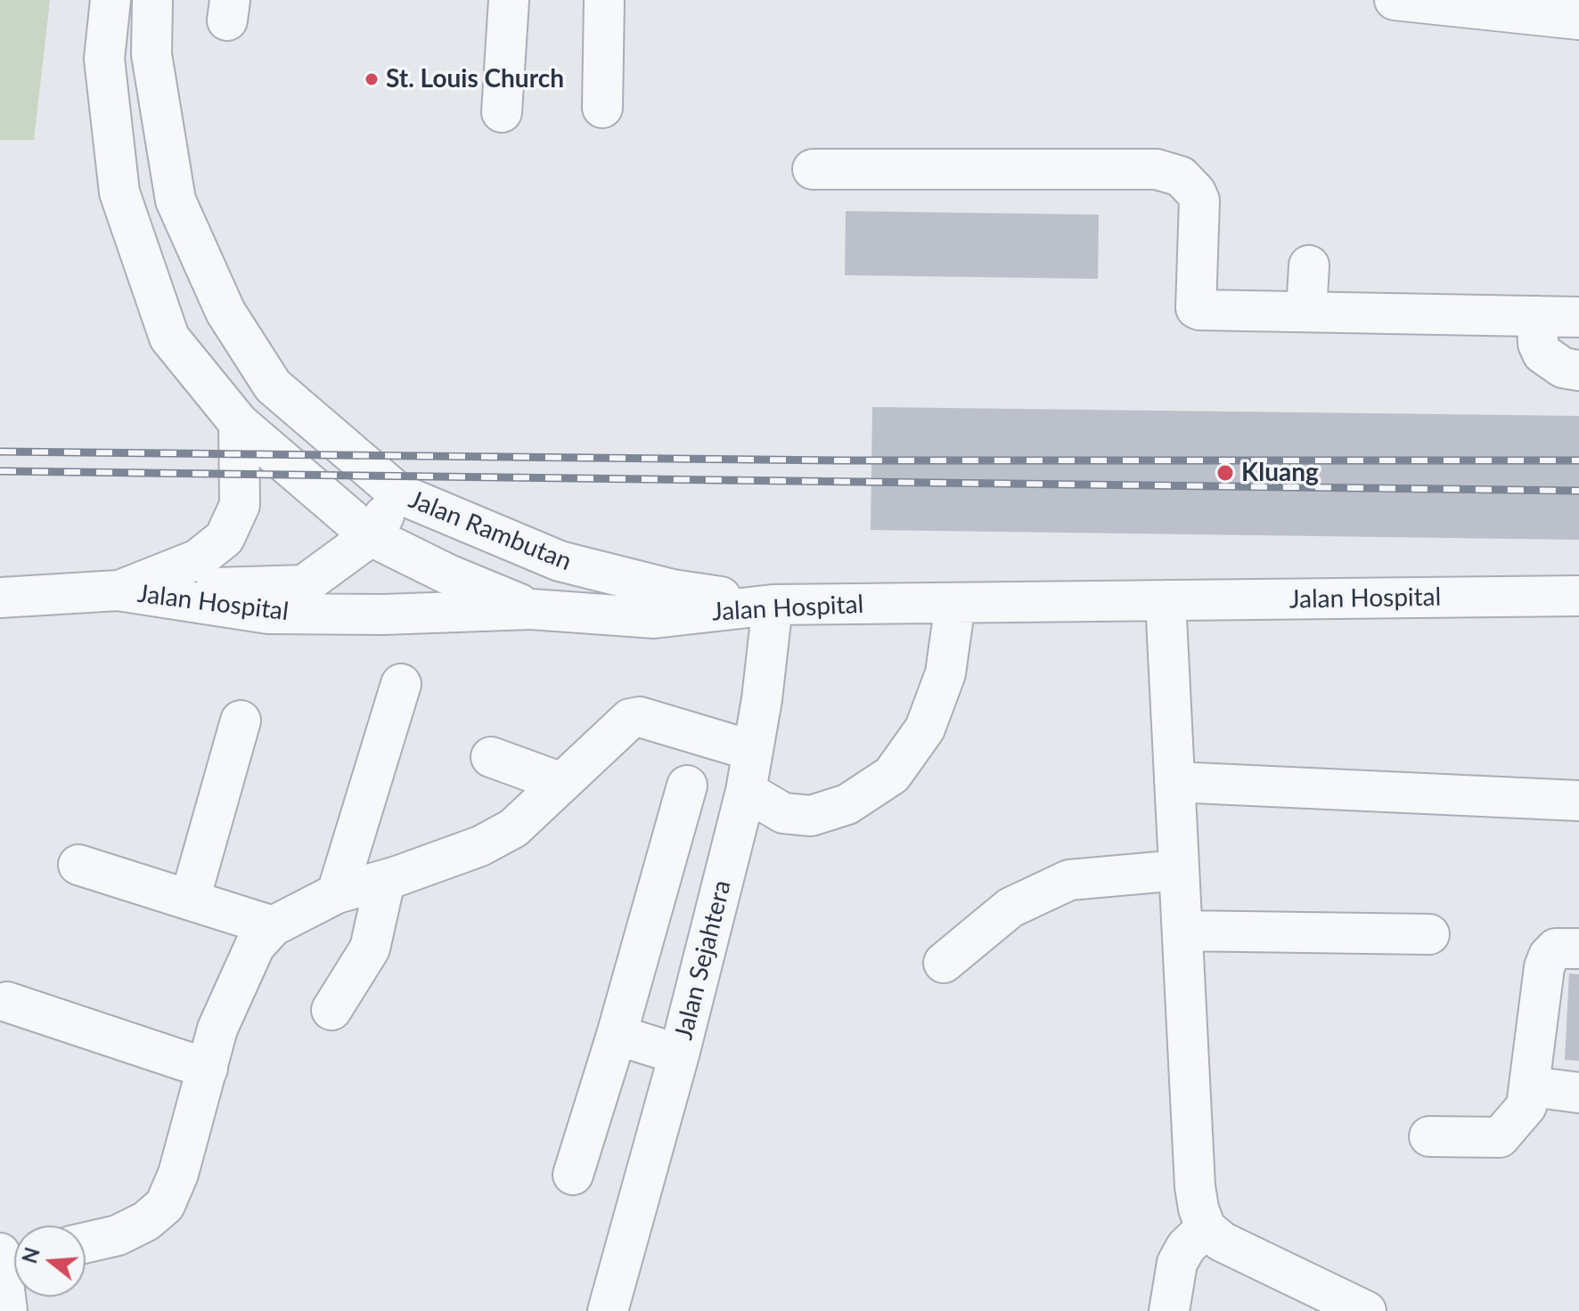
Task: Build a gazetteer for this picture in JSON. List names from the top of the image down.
{
  "streets": {
    "street": ["Jalan Rambutan", "Jalan Hospital", "Jalan Sejahtera"]
  },
  "crossings": [
    ["Jalan Rambutan", "Jalan Hospital"],
    ["Jalan Rambutan", "Jalan Sejahtera"],
    ["Jalan Hospital", "Jalan Sejahtera"]
  ],
  "places": ["St. Louis Church", "Kluang"],
  "north": "left"
}
